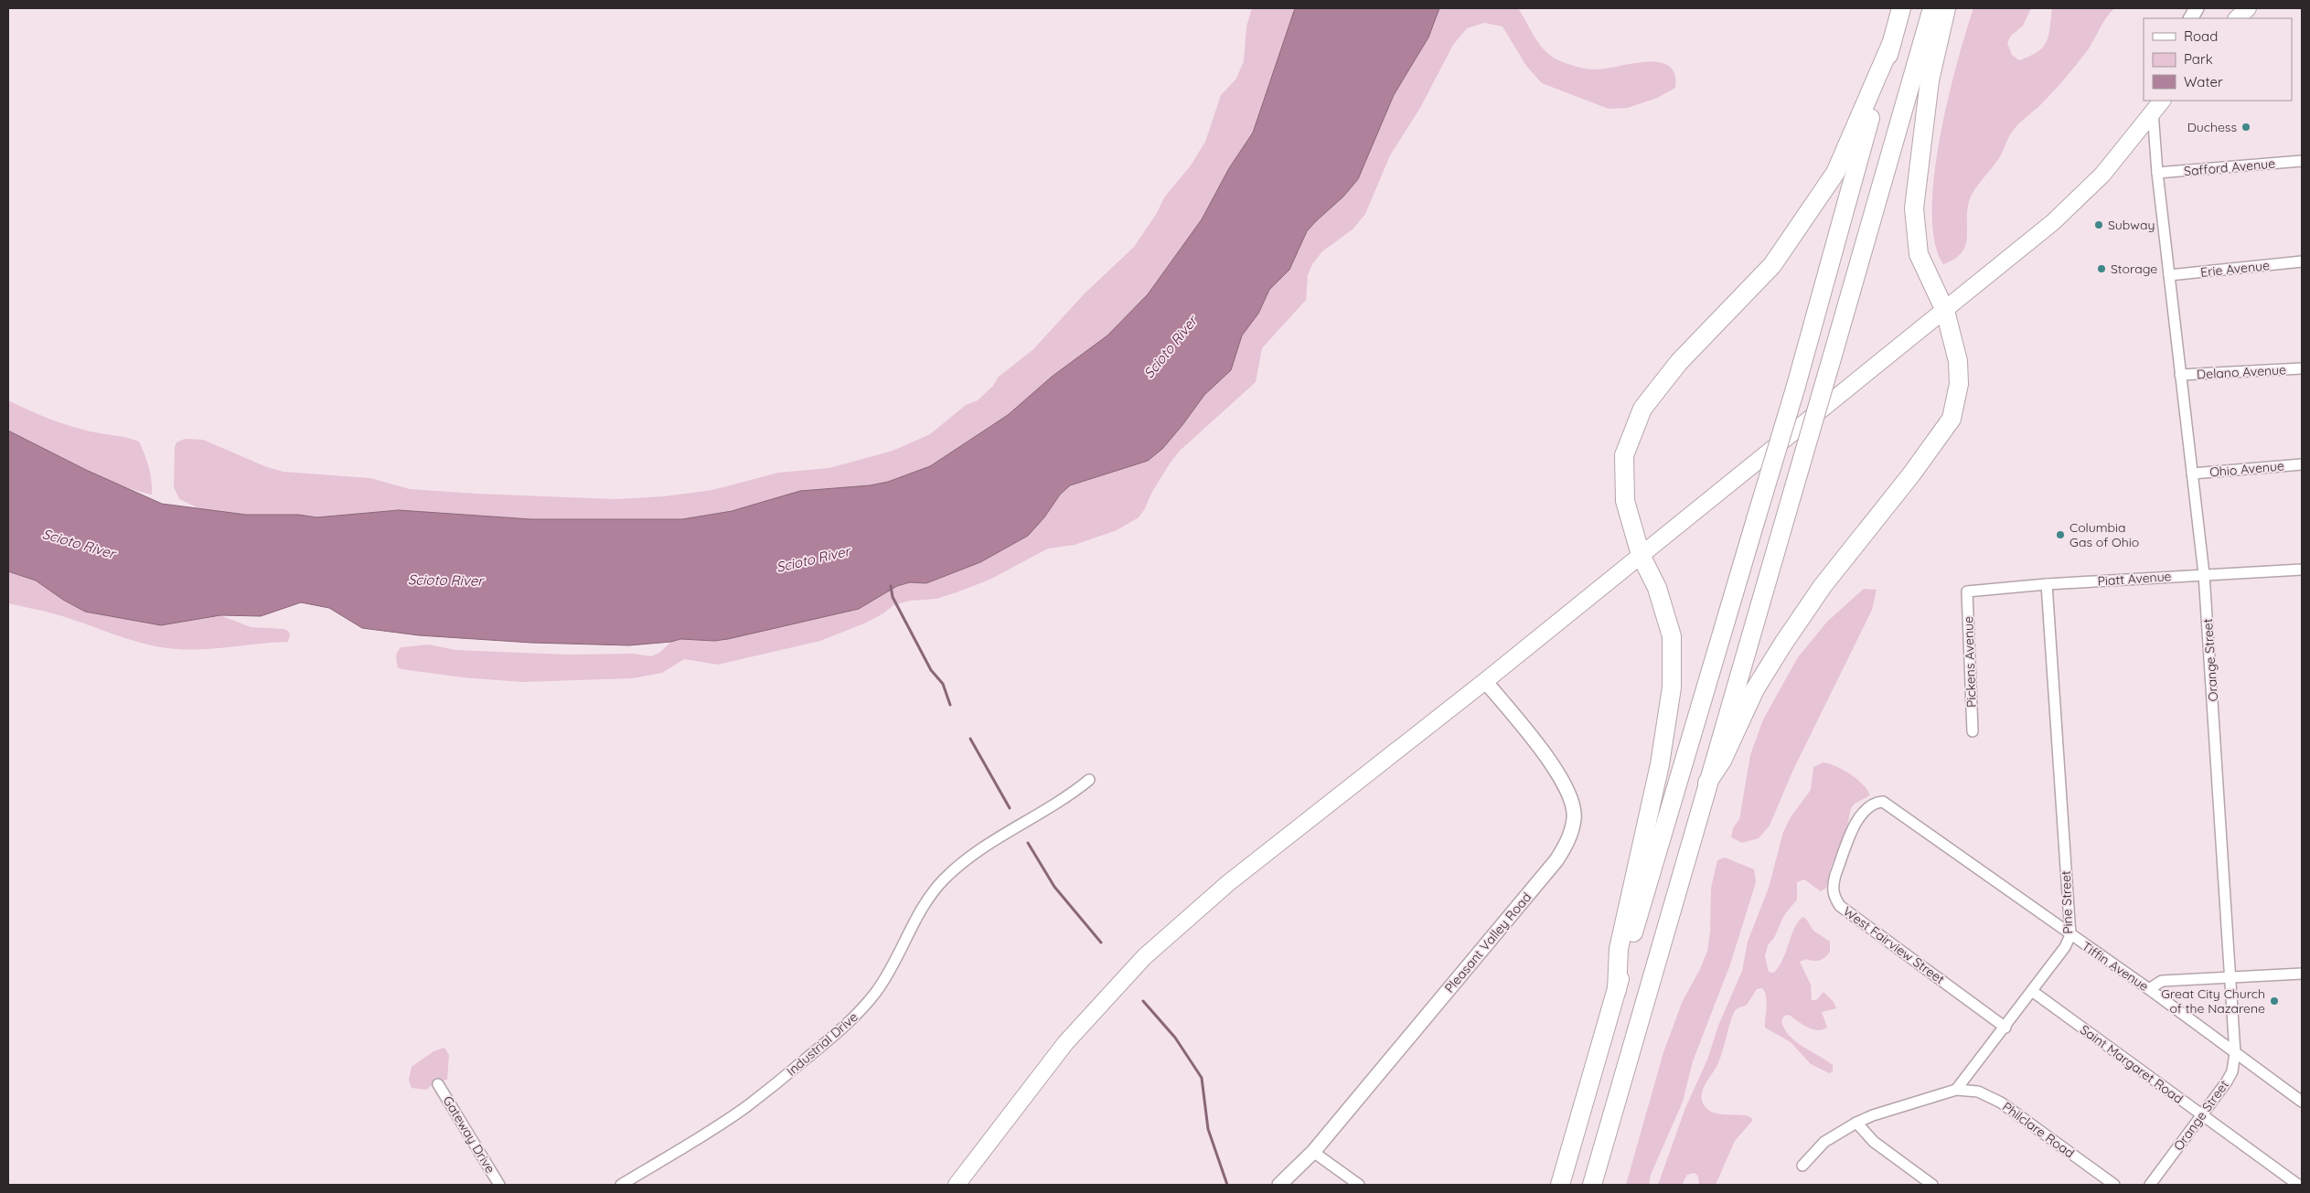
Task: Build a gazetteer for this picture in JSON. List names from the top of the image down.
{
  "streets": {
    "street": [
      "Safford Avenue",
      "Erie Avenue",
      "Delano Avenue",
      "Ohio Avenue",
      "Piatt Avenue",
      "Orange Street",
      "Pickens Avenue",
      "Pine Street",
      "Pleasant Valley Road",
      "West Fairview Street",
      "Tiffin Avenue",
      "Industrial Drive",
      "Saint Margaret Road",
      "Philclare Road",
      "Gateway Drive"
    ]
  },
  "crossings": [
    ["Safford Avenue", "Orange Street"],
    ["Erie Avenue", "Orange Street"],
    ["Delano Avenue", "Orange Street"],
    ["Ohio Avenue", "Orange Street"],
    ["Piatt Avenue", "Orange Street"],
    ["Piatt Avenue", "Pickens Avenue"],
    ["Piatt Avenue", "Pine Street"],
    ["Orange Street", "Tiffin Avenue"],
    ["Orange Street", "Saint Margaret Road"],
    ["Pine Street", "West Fairview Street"],
    ["Pine Street", "Tiffin Avenue"],
    ["Pine Street", "Saint Margaret Road"],
    ["Pine Street", "Philclare Road"],
    ["West Fairview Street", "Tiffin Avenue"]
  ],
  "water": ["Scioto River"],
  "places": [
    "Duchess",
    "Subway",
    "Storage",
    "Columbia Gas of Ohio",
    "Great City Church of the Nazarene"
  ],
  "legend": ["Road", "Park", "Water"]
}
